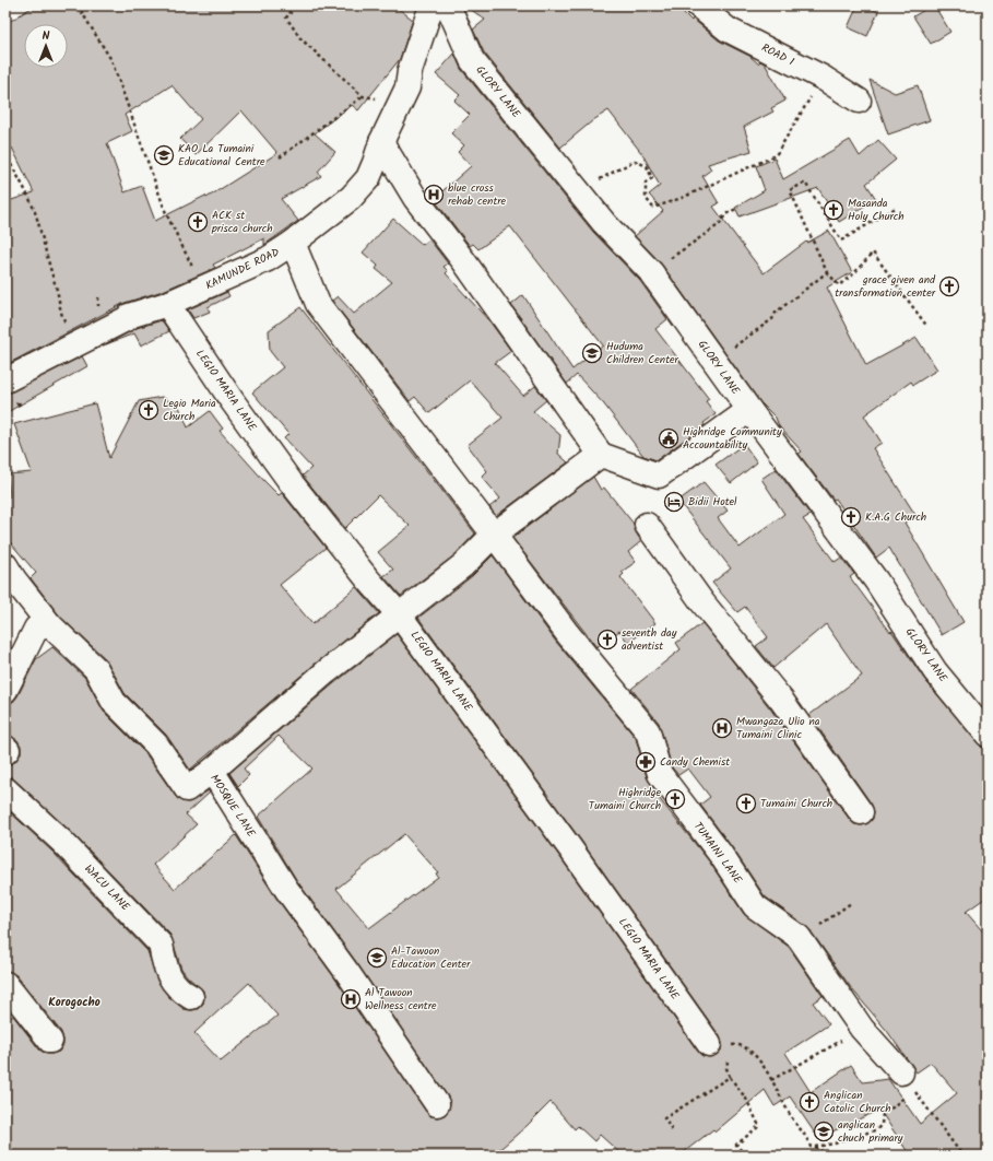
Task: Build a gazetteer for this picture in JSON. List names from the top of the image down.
{
  "streets": {
    "street": [
      "ROAD 1",
      "GLORY LANE",
      "KAMUNDE ROAD",
      "LEGIO MARIA LANE",
      "MOSQUE LANE",
      "TUMAINI LANE",
      "WACU LANE"
    ]
  },
  "crossings": [
    ["KAMUNDE ROAD", "LEGIO MARIA LANE"],
    ["KAMUNDE ROAD", "TUMAINI LANE"]
  ],
  "districts": ["Korogocho"],
  "places": {
    "school or university": [
      "KAO La Tumaini Educational Centre",
      "Huduma Children Center",
      "Al-Tawoon Education Center",
      "anglican chuch primary"
    ],
    "hospital": ["blue cross rehab centre", "Mwangaza Ulio na Tumaini Clinic", "Al Tawoon Wellness centre"],
    "church": [
      "Masanda Holy Church",
      "ACK st prisca church",
      "grace given and transformation center",
      "Legio Maria Church",
      "K.A.G Church",
      "seventh day adventist",
      "Highridge Tumaini Church",
      "Tumaini Church",
      "Anglican Catolic Church"
    ],
    "public building": ["Highridge Community Accountability"],
    "hotel": ["Bidii Hotel"],
    "pharmacy": ["Candy Chemist"]
  },
  "north": "top"
}
